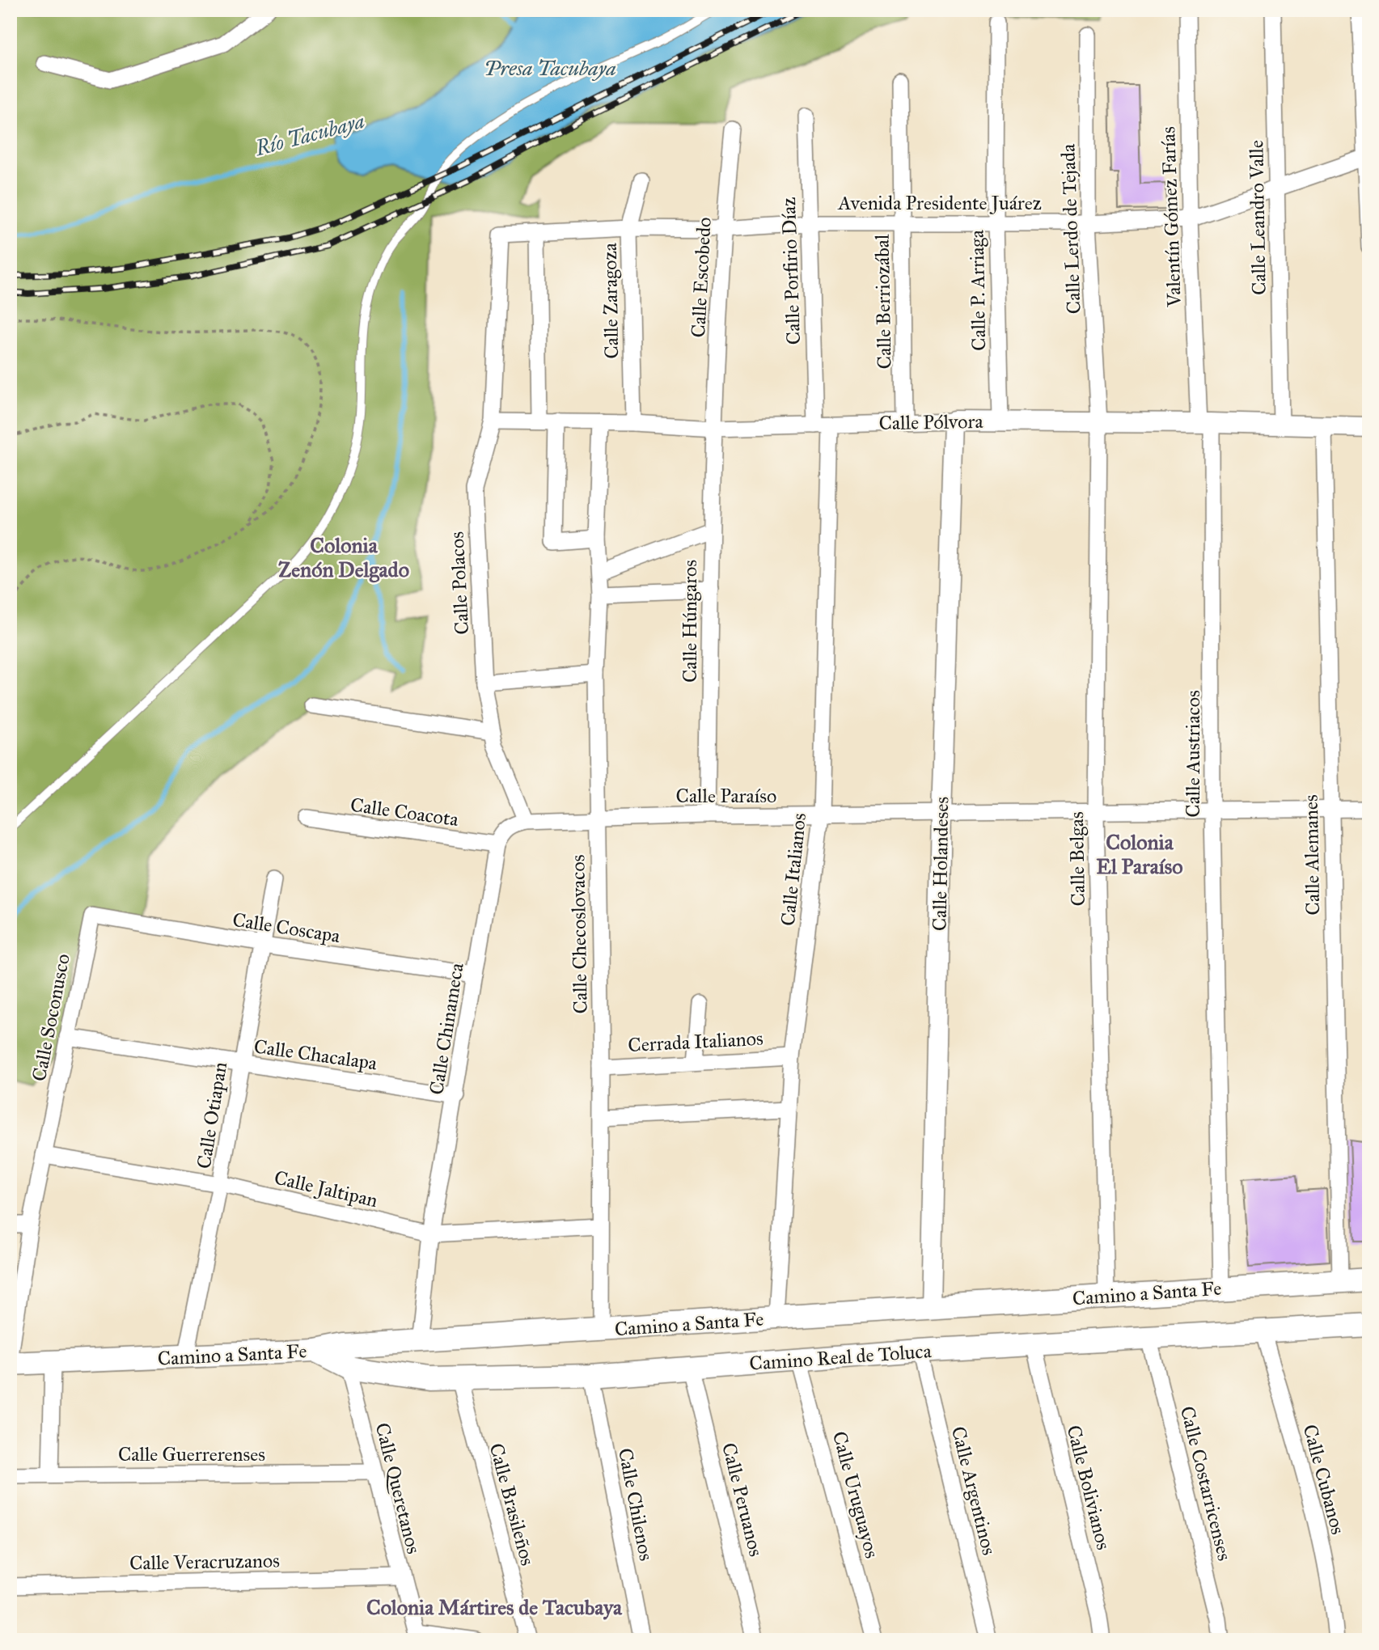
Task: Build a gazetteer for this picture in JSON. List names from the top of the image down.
{
  "streets": {
    "main road": ["Camino a Santa Fe", "Camino Real de Toluca"],
    "street": [
      "Avenida Presidente Juárez",
      "Valentín Gómez Farías",
      "Calle Leandro Valle",
      "Calle Lerdo de Tejada",
      "Calle Porfirio Díaz",
      "Calle Escobedo",
      "Calle P. Arriaga",
      "Calle Zaragoza",
      "Calle Berriozábal",
      "Calle Pólvora",
      "Calle Polacos",
      "Calle Húngaros",
      "Calle Austriacos",
      "Calle Paraíso",
      "Calle Coacota",
      "Calle Alemanes",
      "Calle Belgas",
      "Calle Holandeses",
      "Calle Italianos",
      "Calle Coscapa",
      "Calle Checoslovacos",
      "Calle Soconusco",
      "Calle Chinameca",
      "Cerrada Italianos",
      "Calle Chacalapa",
      "Calle Otiapan",
      "Calle Jaltipan",
      "Calle Guerrerenses",
      "Calle Cubanos",
      "Calle Costarricenses",
      "Calle Bolivianos",
      "Calle Queretanos",
      "Calle Argentinos",
      "Calle Uruguayos",
      "Calle Peruanos",
      "Calle Brasileños",
      "Calle Chilenos",
      "Calle Veracruzanos"
    ]
  },
  "crossings": [
    ["Avenida Presidente Juárez", "Valentín Gómez Farías"],
    ["Avenida Presidente Juárez", "Calle Leandro Valle"],
    ["Avenida Presidente Juárez", "Calle Lerdo de Tejada"],
    ["Avenida Presidente Juárez", "Calle Porfirio Díaz"],
    ["Avenida Presidente Juárez", "Calle Escobedo"],
    ["Avenida Presidente Juárez", "Calle P. Arriaga"],
    ["Avenida Presidente Juárez", "Calle Zaragoza"],
    ["Avenida Presidente Juárez", "Calle Berriozábal"],
    ["Avenida Presidente Juárez", "Calle Polacos"],
    ["Valentín Gómez Farías", "Calle Pólvora"],
    ["Valentín Gómez Farías", "Calle Austriacos"],
    ["Calle Leandro Valle", "Calle Pólvora"],
    ["Calle Lerdo de Tejada", "Calle Pólvora"],
    ["Calle Lerdo de Tejada", "Calle Belgas"],
    ["Calle Porfirio Díaz", "Calle Pólvora"],
    ["Calle Porfirio Díaz", "Calle Italianos"],
    ["Calle Escobedo", "Calle Pólvora"],
    ["Calle Escobedo", "Calle Húngaros"],
    ["Calle P. Arriaga", "Calle Pólvora"],
    ["Calle Zaragoza", "Calle Pólvora"],
    ["Calle Berriozábal", "Calle Pólvora"],
    ["Calle Pólvora", "Calle Polacos"],
    ["Calle Pólvora", "Calle Húngaros"],
    ["Calle Pólvora", "Calle Austriacos"],
    ["Calle Pólvora", "Calle Alemanes"],
    ["Calle Pólvora", "Calle Belgas"],
    ["Calle Pólvora", "Calle Holandeses"],
    ["Calle Pólvora", "Calle Italianos"],
    ["Calle Pólvora", "Calle Checoslovacos"],
    ["Calle Húngaros", "Calle Paraíso"],
    ["Calle Austriacos", "Calle Paraíso"],
    ["Calle Austriacos", "Camino a Santa Fe"],
    ["Calle Paraíso", "Calle Alemanes"],
    ["Calle Paraíso", "Calle Belgas"],
    ["Calle Paraíso", "Calle Holandeses"],
    ["Calle Paraíso", "Calle Italianos"],
    ["Calle Paraíso", "Calle Checoslovacos"],
    ["Calle Paraíso", "Calle Chinameca"],
    ["Calle Coacota", "Calle Chinameca"],
    ["Calle Alemanes", "Camino a Santa Fe"],
    ["Calle Belgas", "Camino a Santa Fe"],
    ["Calle Holandeses", "Camino a Santa Fe"],
    ["Calle Italianos", "Cerrada Italianos"],
    ["Calle Italianos", "Camino a Santa Fe"],
    ["Calle Coscapa", "Calle Soconusco"],
    ["Calle Coscapa", "Calle Chinameca"],
    ["Calle Coscapa", "Calle Otiapan"],
    ["Calle Checoslovacos", "Cerrada Italianos"],
    ["Calle Checoslovacos", "Calle Jaltipan"],
    ["Calle Checoslovacos", "Camino a Santa Fe"],
    ["Calle Soconusco", "Calle Chacalapa"],
    ["Calle Soconusco", "Calle Jaltipan"],
    ["Calle Soconusco", "Camino a Santa Fe"],
    ["Calle Chinameca", "Calle Chacalapa"],
    ["Calle Chinameca", "Calle Jaltipan"],
    ["Calle Chinameca", "Camino a Santa Fe"],
    ["Calle Chacalapa", "Calle Otiapan"],
    ["Calle Otiapan", "Calle Jaltipan"],
    ["Calle Otiapan", "Camino a Santa Fe"],
    ["Camino a Santa Fe", "Camino Real de Toluca"],
    ["Camino a Santa Fe", "Calle Queretanos"],
    ["Camino Real de Toluca", "Calle Cubanos"],
    ["Camino Real de Toluca", "Calle Costarricenses"],
    ["Camino Real de Toluca", "Calle Bolivianos"],
    ["Camino Real de Toluca", "Calle Queretanos"],
    ["Camino Real de Toluca", "Calle Argentinos"],
    ["Camino Real de Toluca", "Calle Uruguayos"],
    ["Camino Real de Toluca", "Calle Peruanos"],
    ["Camino Real de Toluca", "Calle Brasileños"],
    ["Camino Real de Toluca", "Calle Chilenos"],
    ["Calle Guerrerenses", "Calle Queretanos"],
    ["Calle Queretanos", "Calle Veracruzanos"]
  ],
  "districts": ["Colonia Zenón Delgado", "Colonia El Paraíso", "Colonia Mártires de Tacubaya"],
  "water": ["Presa Tacubaya", "Río Tacubaya"]
}
